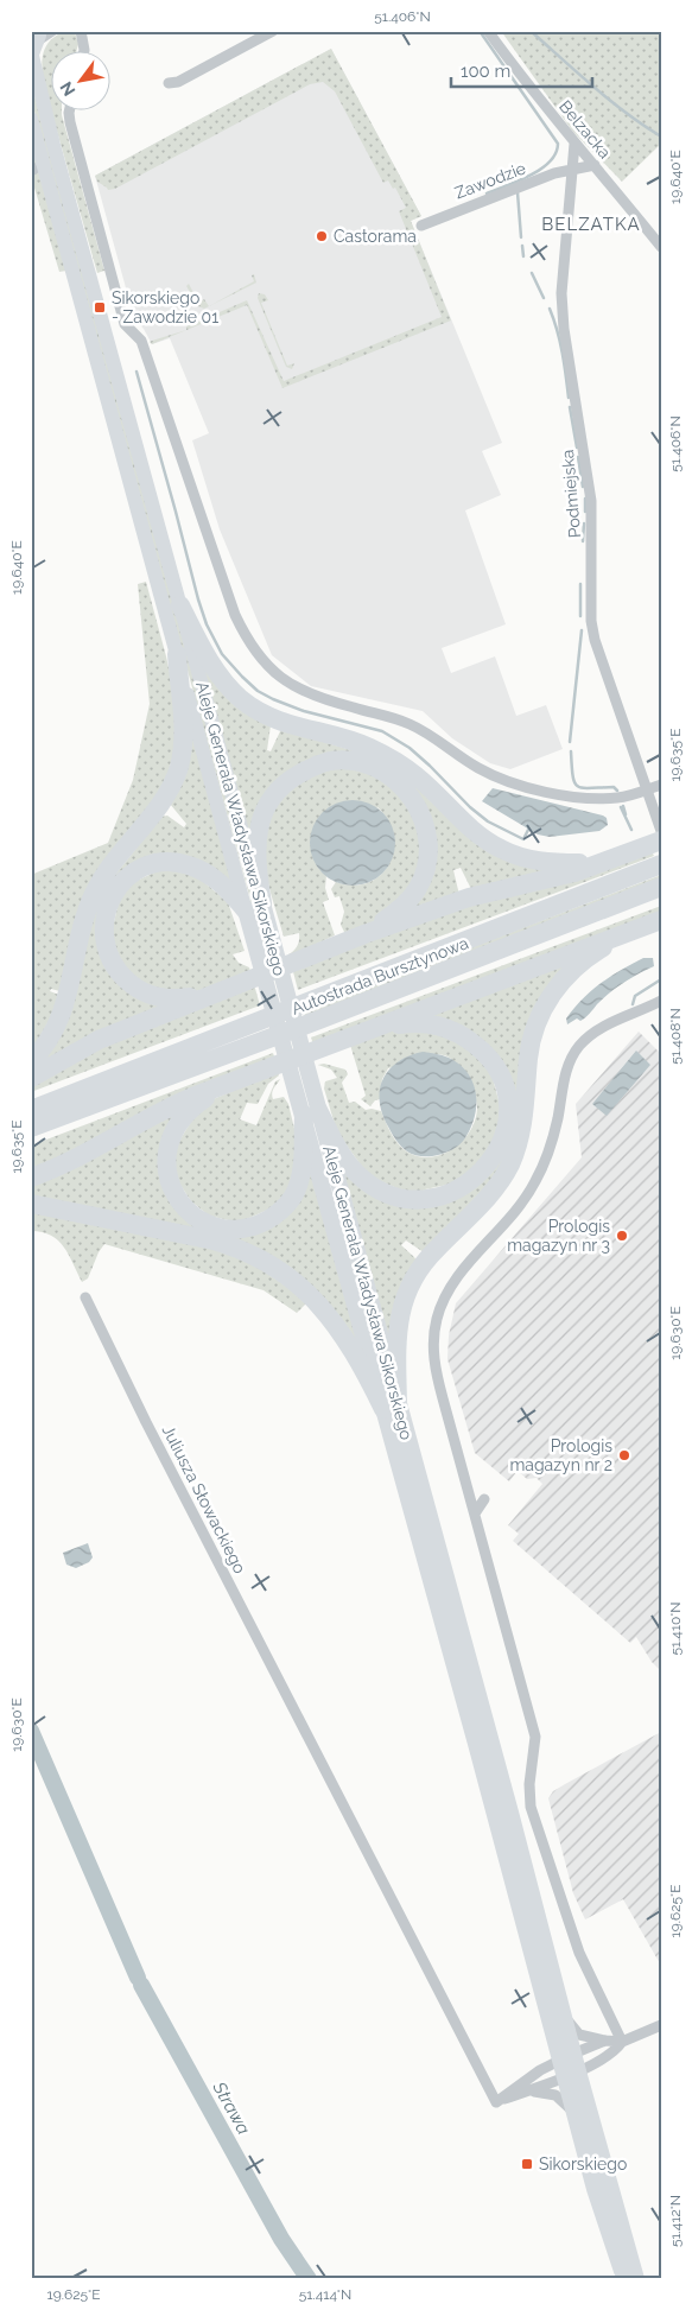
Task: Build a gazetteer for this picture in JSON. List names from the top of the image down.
{
  "streets": {
    "highway": ["Autostrada Bursztynowa"],
    "main road": ["Aleje Generała Władysława Sikorskiego"],
    "street": [
      "Belzacka",
      "Zawodzie",
      "Podmiejska",
      "Juliusza Słowackiego"
    ]
  },
  "crossings": [
    ["Belzacka", "Zawodzie"],
    ["Belzacka", "Podmiejska"],
    ["Zawodzie", "Podmiejska"]
  ],
  "districts": ["BELZATKA"],
  "water": ["Strawa"],
  "places": {
    "other": ["Castorama", "Prologis magazyn nr 3", "Prologis magazyn nr 2"],
    "transit": ["Sikorskiego - Zawodzie 01", "Sikorskiego"]
  },
  "scale_bar": "100 m",
  "north": "bottom left",
  "coordinates": [
    "51.406°N",
    "19.640°E",
    "19.635°E",
    "51.408°N",
    "19.630°E",
    "51.410°N",
    "19.625°E",
    "51.412°N",
    "51.414°N"
  ]
}
